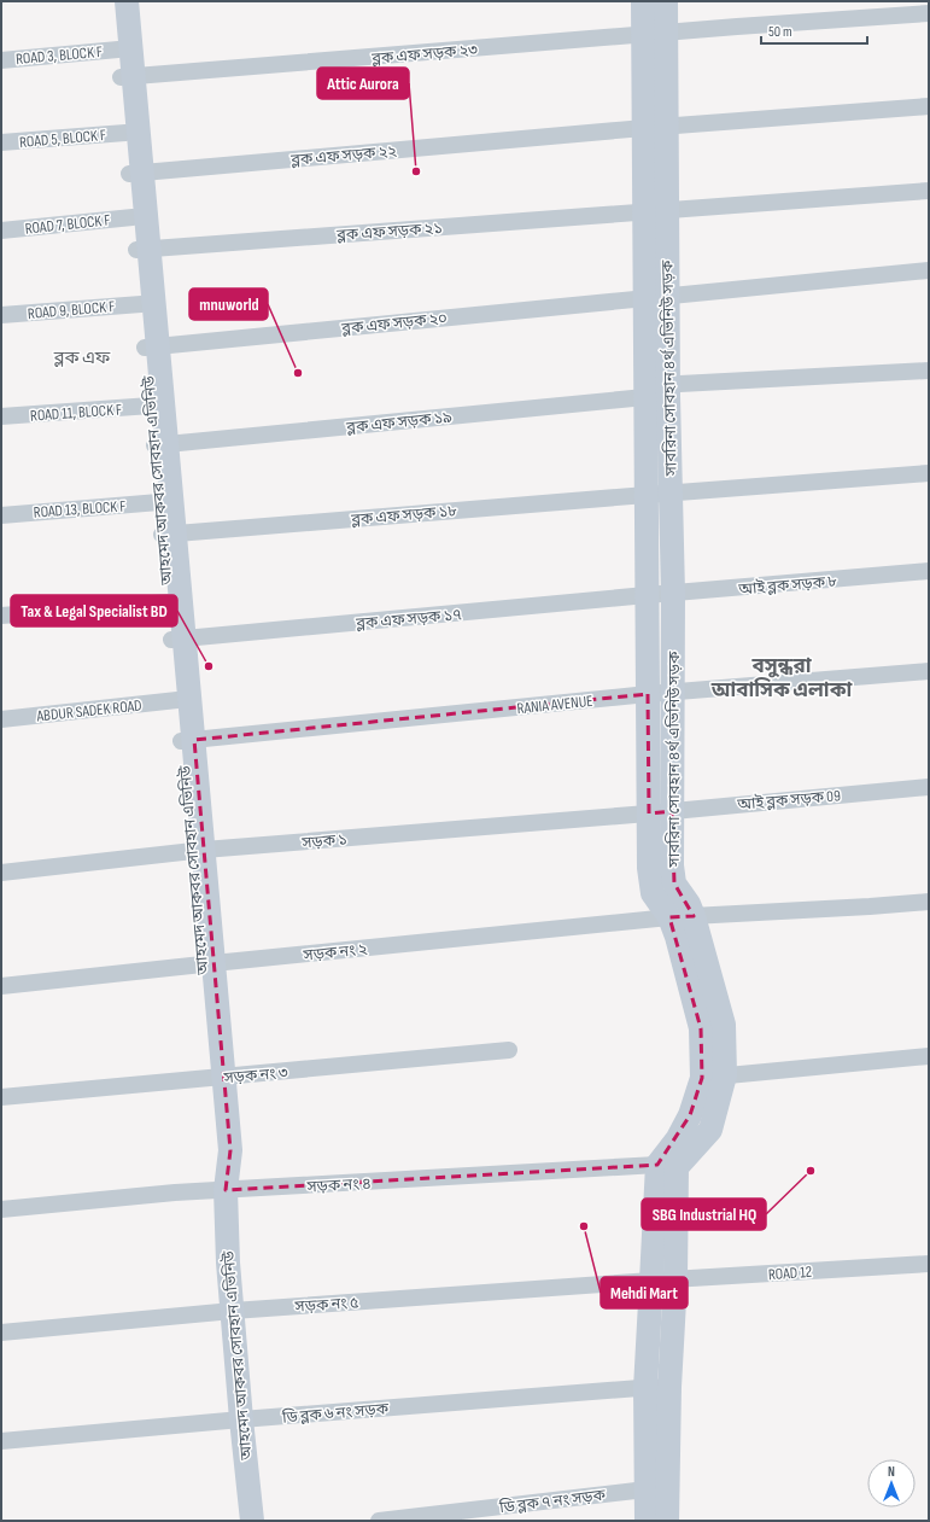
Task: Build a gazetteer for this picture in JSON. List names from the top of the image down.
{
  "streets": {
    "street": [
      "ব্লক এফ সড়ক ২৩",
      "ROAD 3, BLOCK F",
      "ROAD 5, BLOCK F",
      "ব্লক এফ সড়ক ২২",
      "ROAD 7, BLOCK F",
      "ব্লক এফ সড়ক ২১",
      "ROAD 9, BLOCK F",
      "ব্লক এফ সড়ক ২০",
      "সাবরিনা সোবহান ৪র্থ এভিনিউ সড়ক",
      "ROAD 11, BLOCK F",
      "ব্লক এফ সড়ক ১৯",
      "আহমেদ আকবর সোবহান এভিনিউ",
      "ROAD 13, BLOCK F",
      "ব্লক এফ সড়ক ১৮",
      "আই ব্লক সড়ক ৮",
      "ব্লক এফ সড়ক ১৭",
      "RANIA AVENUE",
      "ABDUR SADEK ROAD",
      "আই ব্লক সড়ক 09",
      "সড়ক ১",
      "সড়ক নং ২",
      "সড়ক নং ৩",
      "সড়ক নং ৪",
      "ROAD 12",
      "সড়ক নং ৫",
      "ডি ব্লক ৬ নং সড়ক",
      "ডি ব্লক ৭ নং সড়ক"
    ]
  },
  "crossings": [
    ["ব্লক এফ সড়ক ২৩", "সাবরিনা সোবহান ৪র্থ এভিনিউ সড়ক"],
    ["ব্লক এফ সড়ক ২৩", "আহমেদ আকবর সোবহান এভিনিউ"],
    ["ROAD 3, BLOCK F", "আহমেদ আকবর সোবহান এভিনিউ"],
    ["ROAD 5, BLOCK F", "আহমেদ আকবর সোবহান এভিনিউ"],
    ["ব্লক এফ সড়ক ২২", "সাবরিনা সোবহান ৪র্থ এভিনিউ সড়ক"],
    ["ব্লক এফ সড়ক ২২", "আহমেদ আকবর সোবহান এভিনিউ"],
    ["ROAD 7, BLOCK F", "আহমেদ আকবর সোবহান এভিনিউ"],
    ["ব্লক এফ সড়ক ২১", "সাবরিনা সোবহান ৪র্থ এভিনিউ সড়ক"],
    ["ব্লক এফ সড়ক ২১", "আহমেদ আকবর সোবহান এভিনিউ"],
    ["ROAD 9, BLOCK F", "আহমেদ আকবর সোবহান এভিনিউ"],
    ["ব্লক এফ সড়ক ২০", "সাবরিনা সোবহান ৪র্থ এভিনিউ সড়ক"],
    ["ব্লক এফ সড়ক ২০", "আহমেদ আকবর সোবহান এভিনিউ"],
    ["সাবরিনা সোবহান ৪র্থ এভিনিউ সড়ক", "ব্লক এফ সড়ক ১৯"],
    ["সাবরিনা সোবহান ৪র্থ এভিনিউ সড়ক", "ব্লক এফ সড়ক ১৮"],
    ["সাবরিনা সোবহান ৪র্থ এভিনিউ সড়ক", "আই ব্লক সড়ক ৮"],
    ["সাবরিনা সোবহান ৪র্থ এভিনিউ সড়ক", "ব্লক এফ সড়ক ১৭"],
    ["সাবরিনা সোবহান ৪র্থ এভিনিউ সড়ক", "RANIA AVENUE"],
    ["সাবরিনা সোবহান ৪র্থ এভিনিউ সড়ক", "আই ব্লক সড়ক 09"],
    ["সাবরিনা সোবহান ৪র্থ এভিনিউ সড়ক", "সড়ক ১"],
    ["সাবরিনা সোবহান ৪র্থ এভিনিউ সড়ক", "সড়ক নং ২"],
    ["সাবরিনা সোবহান ৪র্থ এভিনিউ সড়ক", "সড়ক নং ৪"],
    ["ROAD 11, BLOCK F", "আহমেদ আকবর সোবহান এভিনিউ"],
    ["ব্লক এফ সড়ক ১৯", "আহমেদ আকবর সোবহান এভিনিউ"],
    ["আহমেদ আকবর সোবহান এভিনিউ", "ROAD 13, BLOCK F"],
    ["আহমেদ আকবর সোবহান এভিনিউ", "ব্লক এফ সড়ক ১৮"],
    ["আহমেদ আকবর সোবহান এভিনিউ", "ব্লক এফ সড়ক ১৭"],
    ["আহমেদ আকবর সোবহান এভিনিউ", "RANIA AVENUE"],
    ["আহমেদ আকবর সোবহান এভিনিউ", "ABDUR SADEK ROAD"],
    ["আহমেদ আকবর সোবহান এভিনিউ", "সড়ক ১"],
    ["আহমেদ আকবর সোবহান এভিনিউ", "সড়ক নং ২"],
    ["আহমেদ আকবর সোবহান এভিনিউ", "সড়ক নং ৩"],
    ["আহমেদ আকবর সোবহান এভিনিউ", "সড়ক নং ৪"],
    ["আহমেদ আকবর সোবহান এভিনিউ", "সড়ক নং ৫"],
    ["আহমেদ আকবর সোবহান এভিনিউ", "ডি ব্লক ৬ নং সড়ক"],
    ["আই ব্লক সড়ক ৮", "ব্লক এফ সড়ক ১৭"],
    ["আই ব্লক সড়ক 09", "সড়ক ১"],
    ["ROAD 12", "সড়ক নং ৫"]
  ],
  "districts": ["ব্লক এফ", "বসুন্ধরা আবাসিক এলাকা"],
  "places": [
    "Attic Aurora",
    "mnuworld",
    "Tax & Legal Specialist BD",
    "SBG Industrial HQ",
    "Mehdi Mart"
  ],
  "scale_bar": "50 m",
  "north": "top"
}
